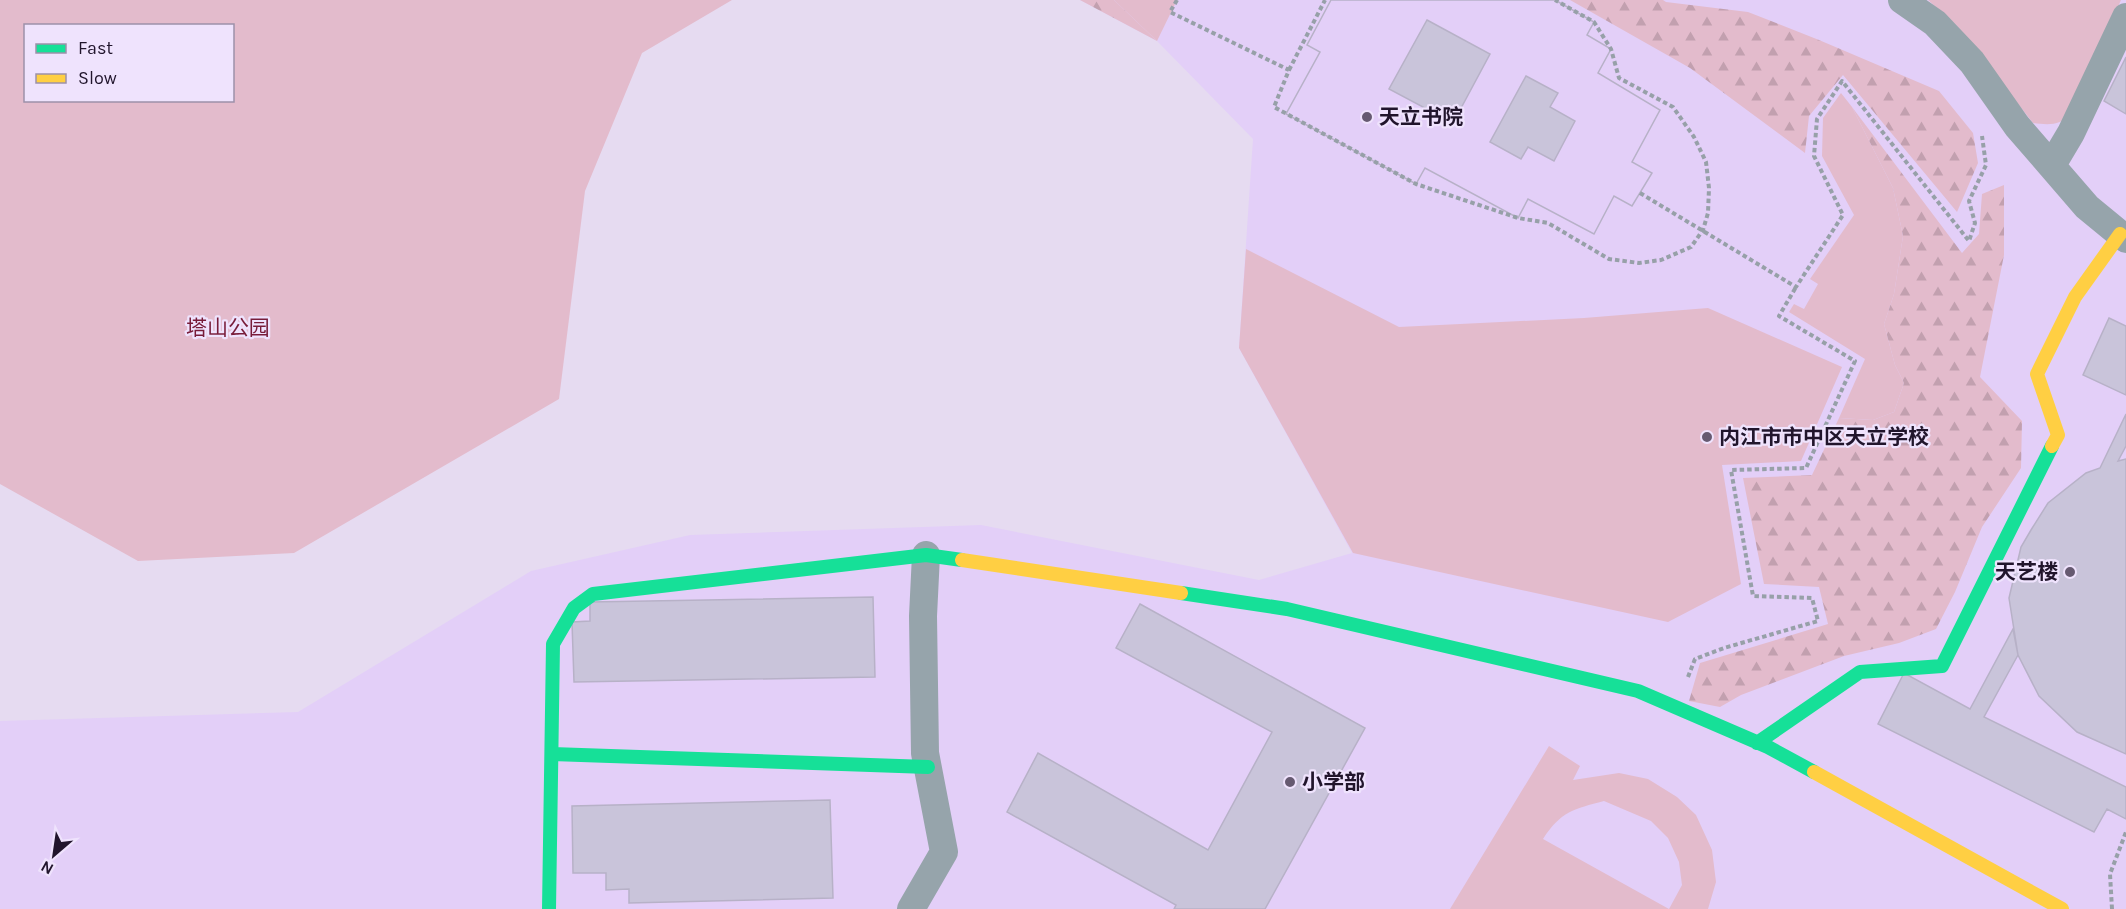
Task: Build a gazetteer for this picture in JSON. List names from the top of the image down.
{
  "parks": ["塔山公园"],
  "places": [
    "天立书院",
    "内江市市中区天立学校",
    "天艺楼",
    "小学部"
  ],
  "legend": ["Fast", "Slow"],
  "north": "bottom left"
}
